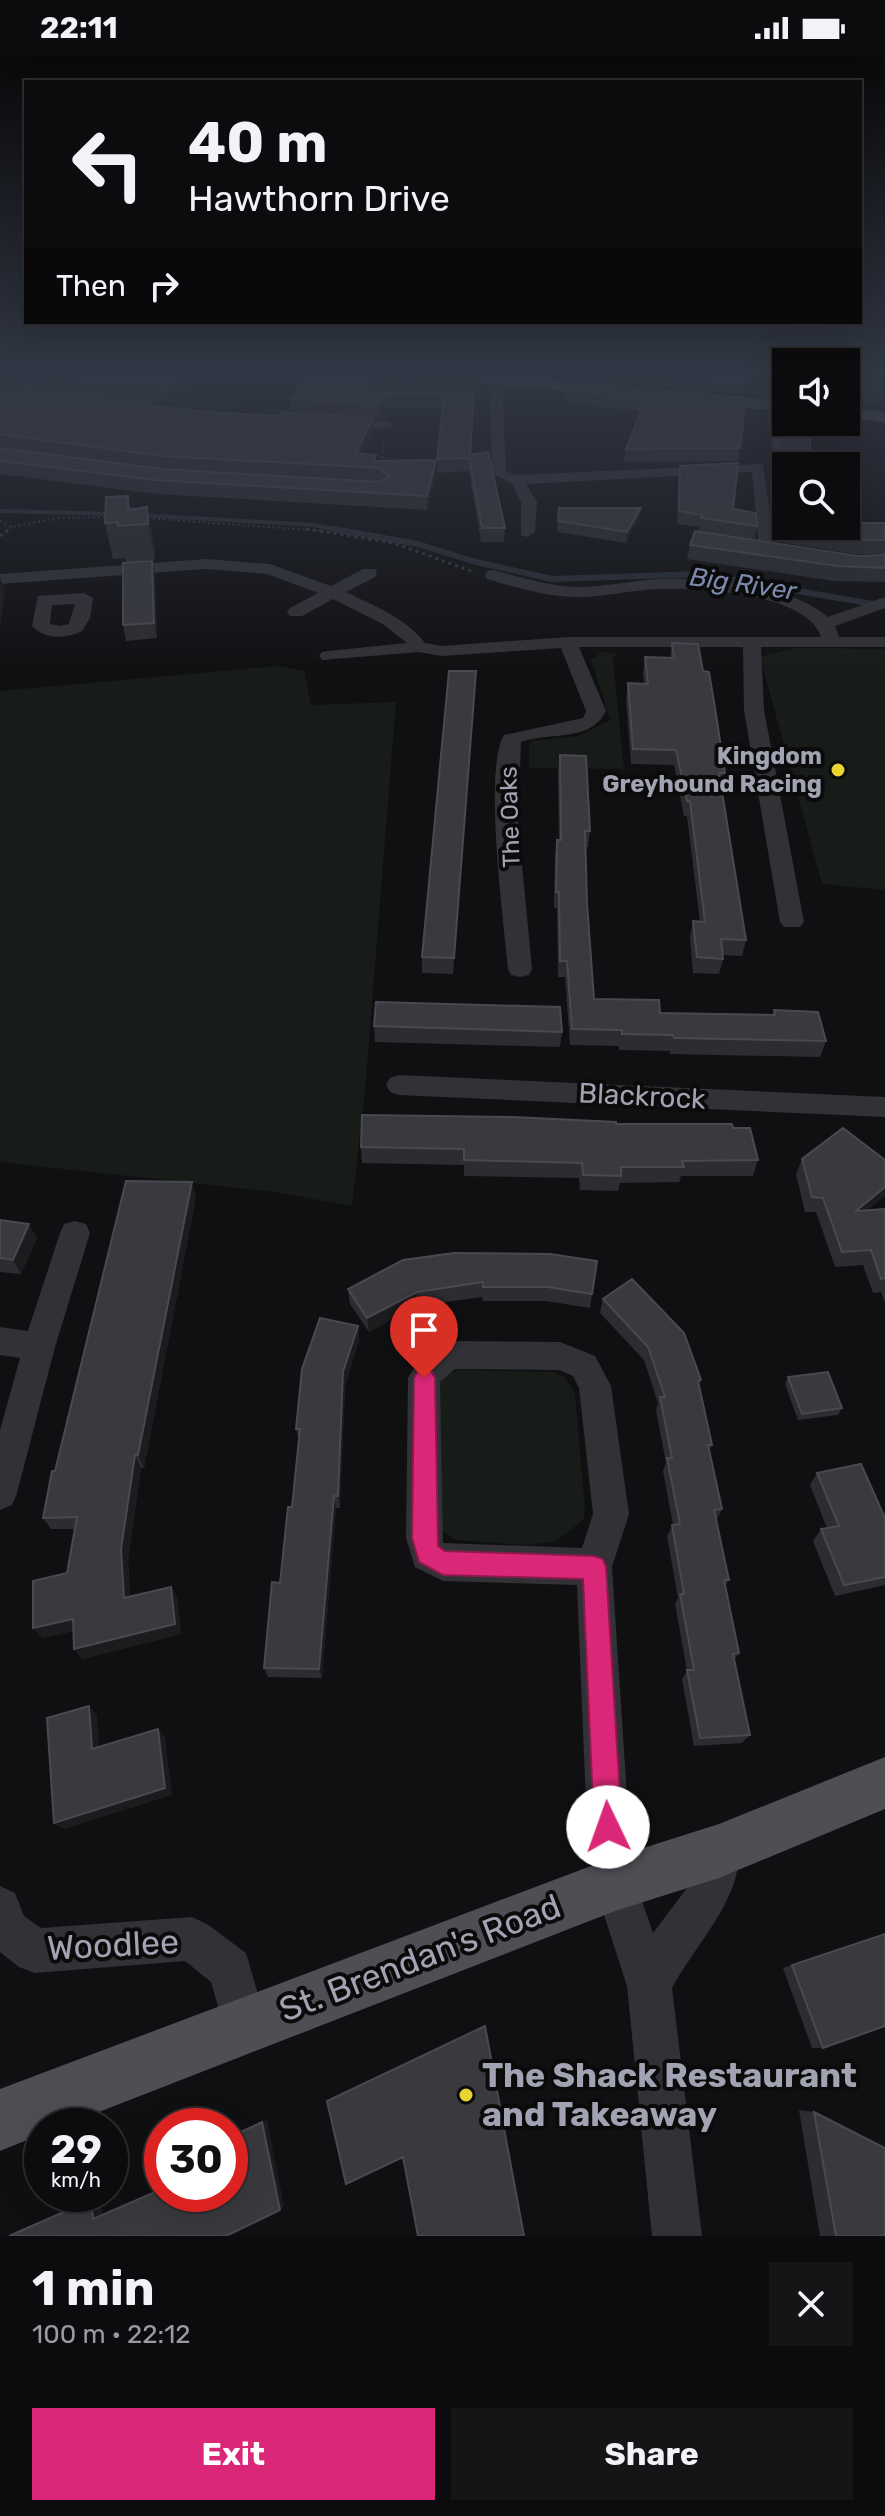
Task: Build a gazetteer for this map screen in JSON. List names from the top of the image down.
{
  "streets": {
    "main road": ["St. Brendan's Road"],
    "street": ["The Oaks", "Blackrock", "Woodlee"]
  },
  "crossings": [
    ["Woodlee", "St. Brendan's Road"]
  ],
  "water": ["Big River"],
  "places": ["Kingdom Greyhound Racing", "The Shack Restaurant and Takeaway"],
  "page": {
    "status": "22:11",
    "turn": ["40 m", "Hawthorn Drive"],
    "then": "Then",
    "speed": "29 km/h",
    "limit": "30",
    "heading": ["1 min", "100 m · 22:12"],
    "buttons": ["Exit", "Share"]
  }
}
